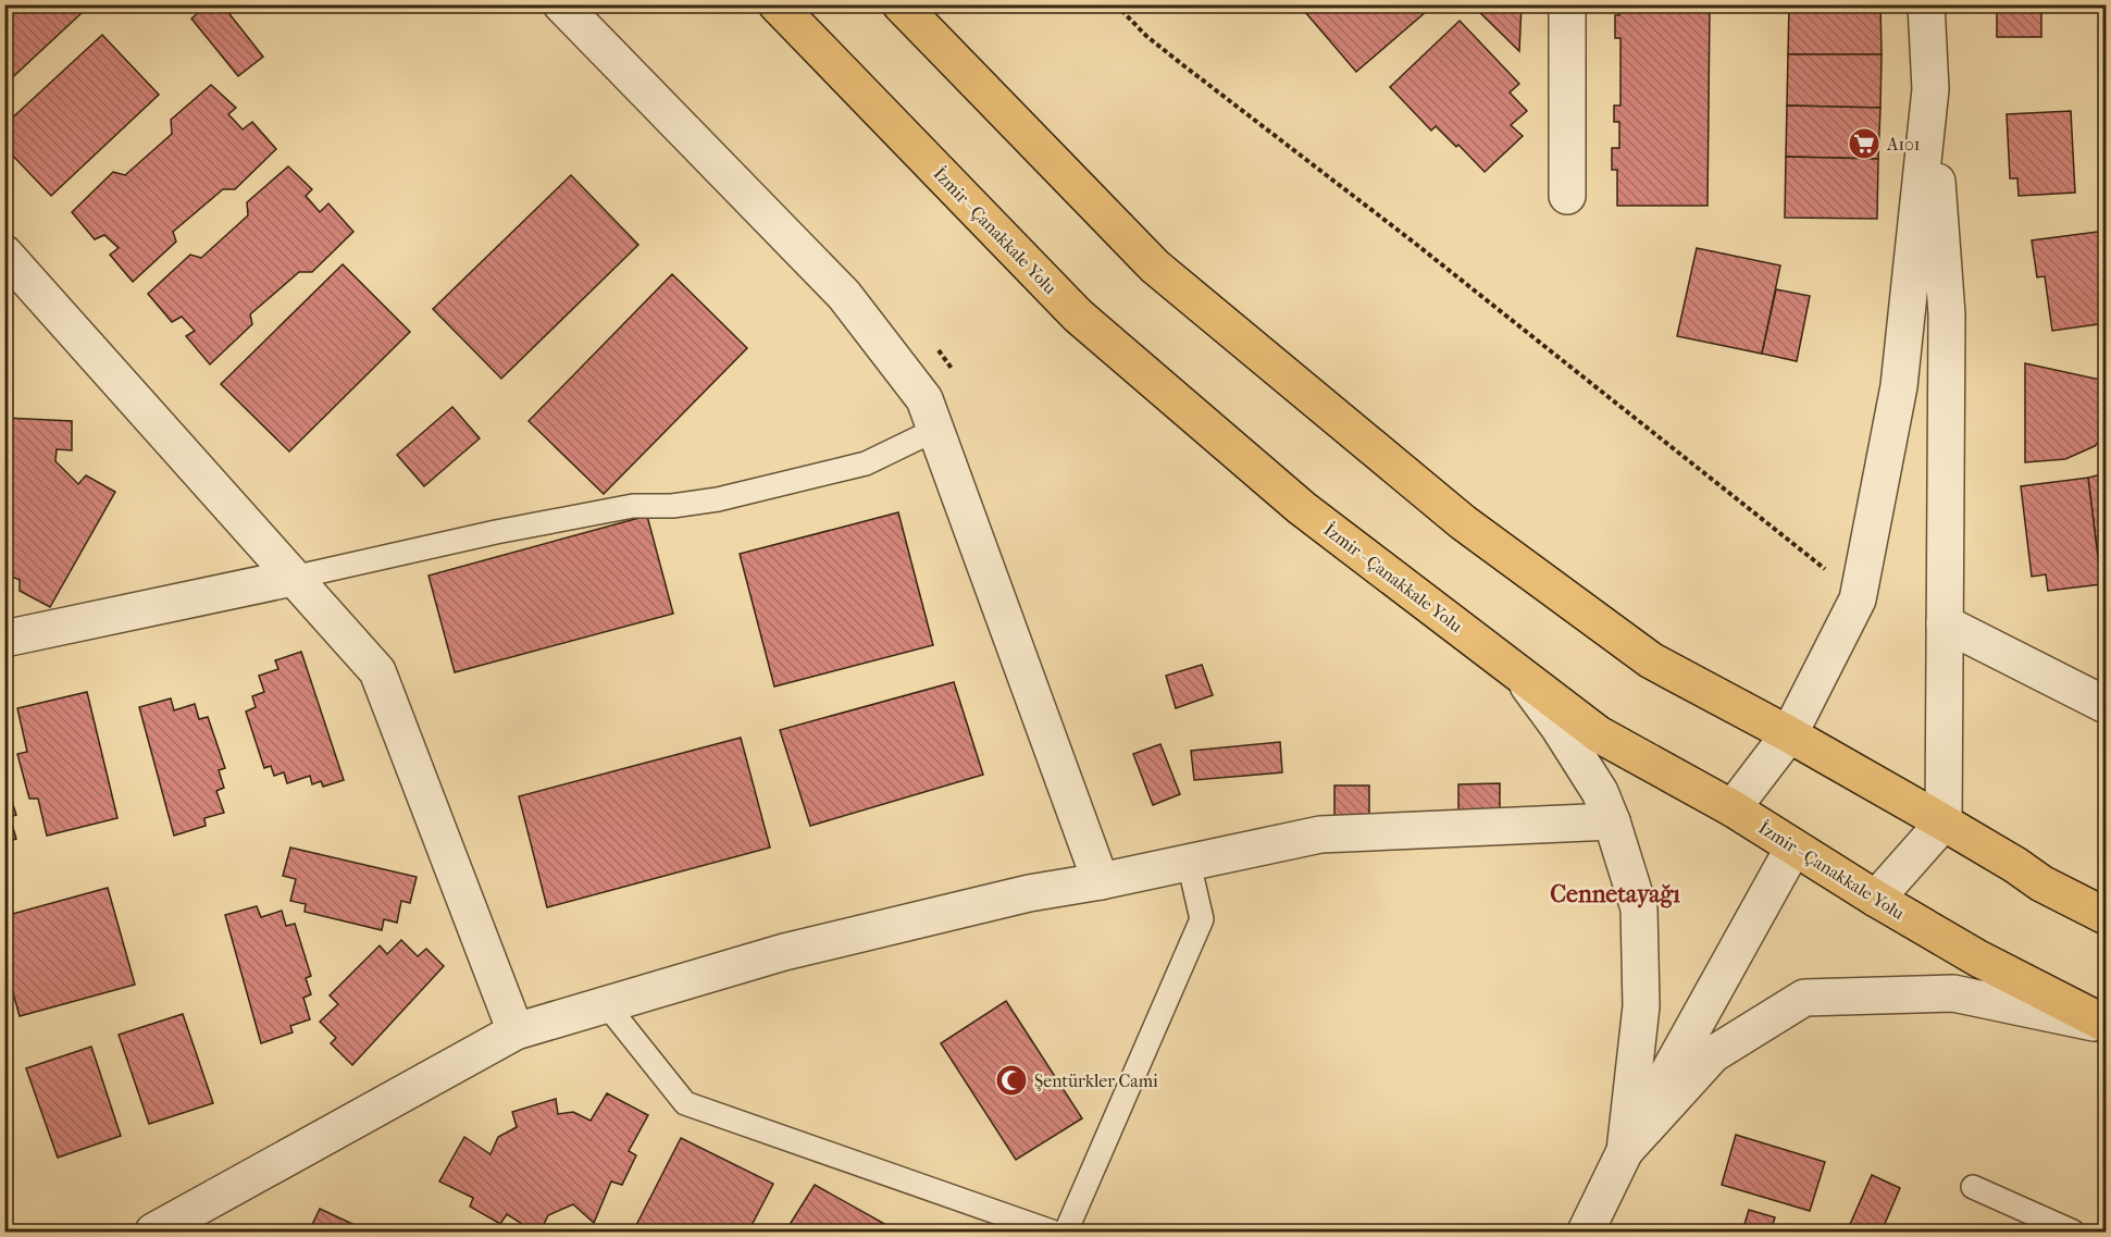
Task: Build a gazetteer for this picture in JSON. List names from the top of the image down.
{
  "streets": {
    "highway": ["İzmir - Çanakkale Yolu"]
  },
  "districts": ["Cennetayağı"],
  "places": {
    "supermarket": ["A101"],
    "mosque": ["Şentürkler Cami"]
  }
}
